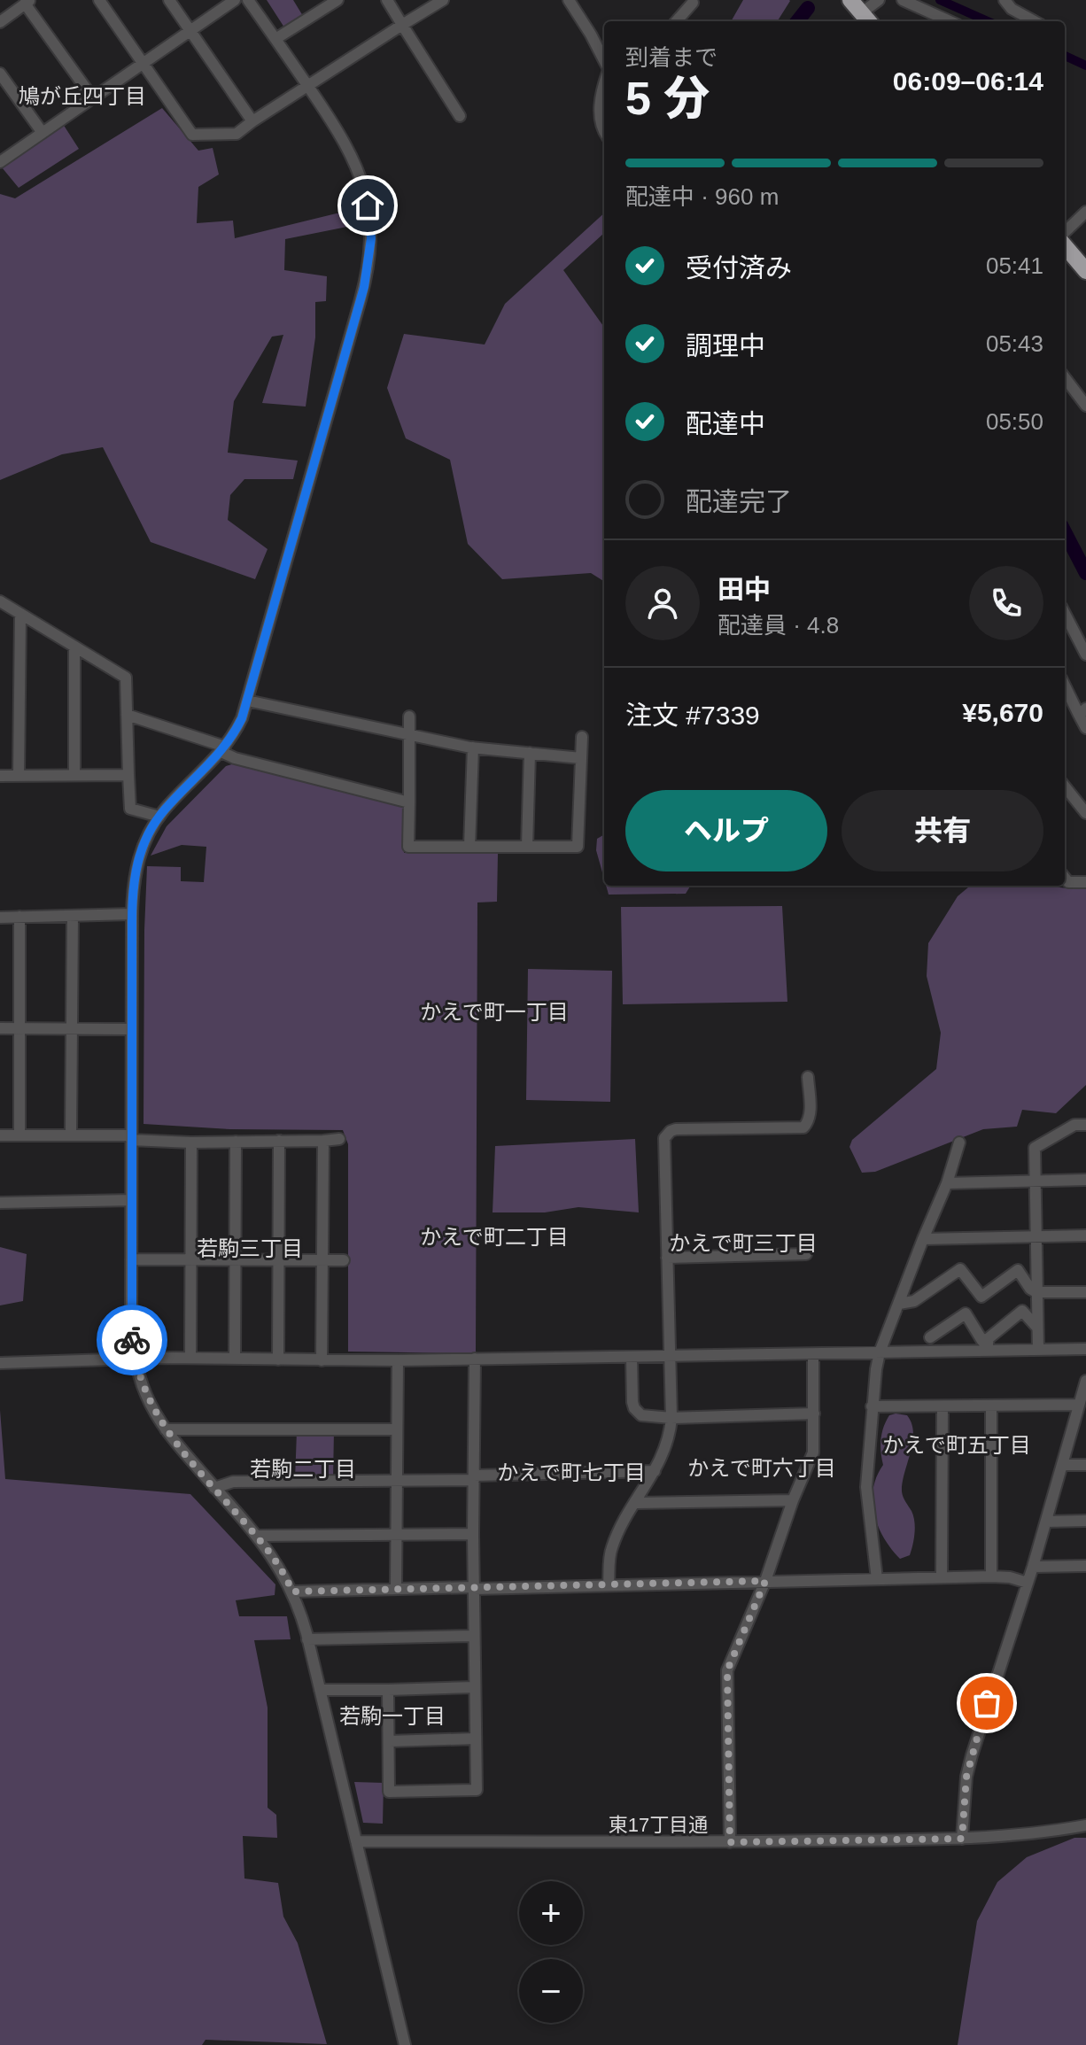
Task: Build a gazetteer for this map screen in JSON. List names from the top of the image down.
{
  "streets": {
    "street": ["東17丁目通"]
  },
  "districts": [
    "鳩が丘四丁目",
    "かえで町一丁目",
    "かえで町二丁目",
    "かえで町三丁目",
    "若駒三丁目",
    "かえで町五丁目",
    "かえで町六丁目",
    "若駒二丁目",
    "かえで町七丁目",
    "若駒一丁目"
  ],
  "page": {
    "heading": ["5 分", "到着まで", "06:09–06:14"],
    "panel": [
      "田中",
      "配達員 · 4.8",
      "注文 #7339",
      "¥5,670"
    ],
    "bar": "配達中 · 960 m",
    "list": [
      ["受付済み", "05:41"],
      ["調理中", "05:43"],
      ["配達中", "05:50"],
      "配達完了"
    ],
    "buttons": ["ヘルプ", "共有"],
    "map_buttons": ["+", "−"]
  }
}
